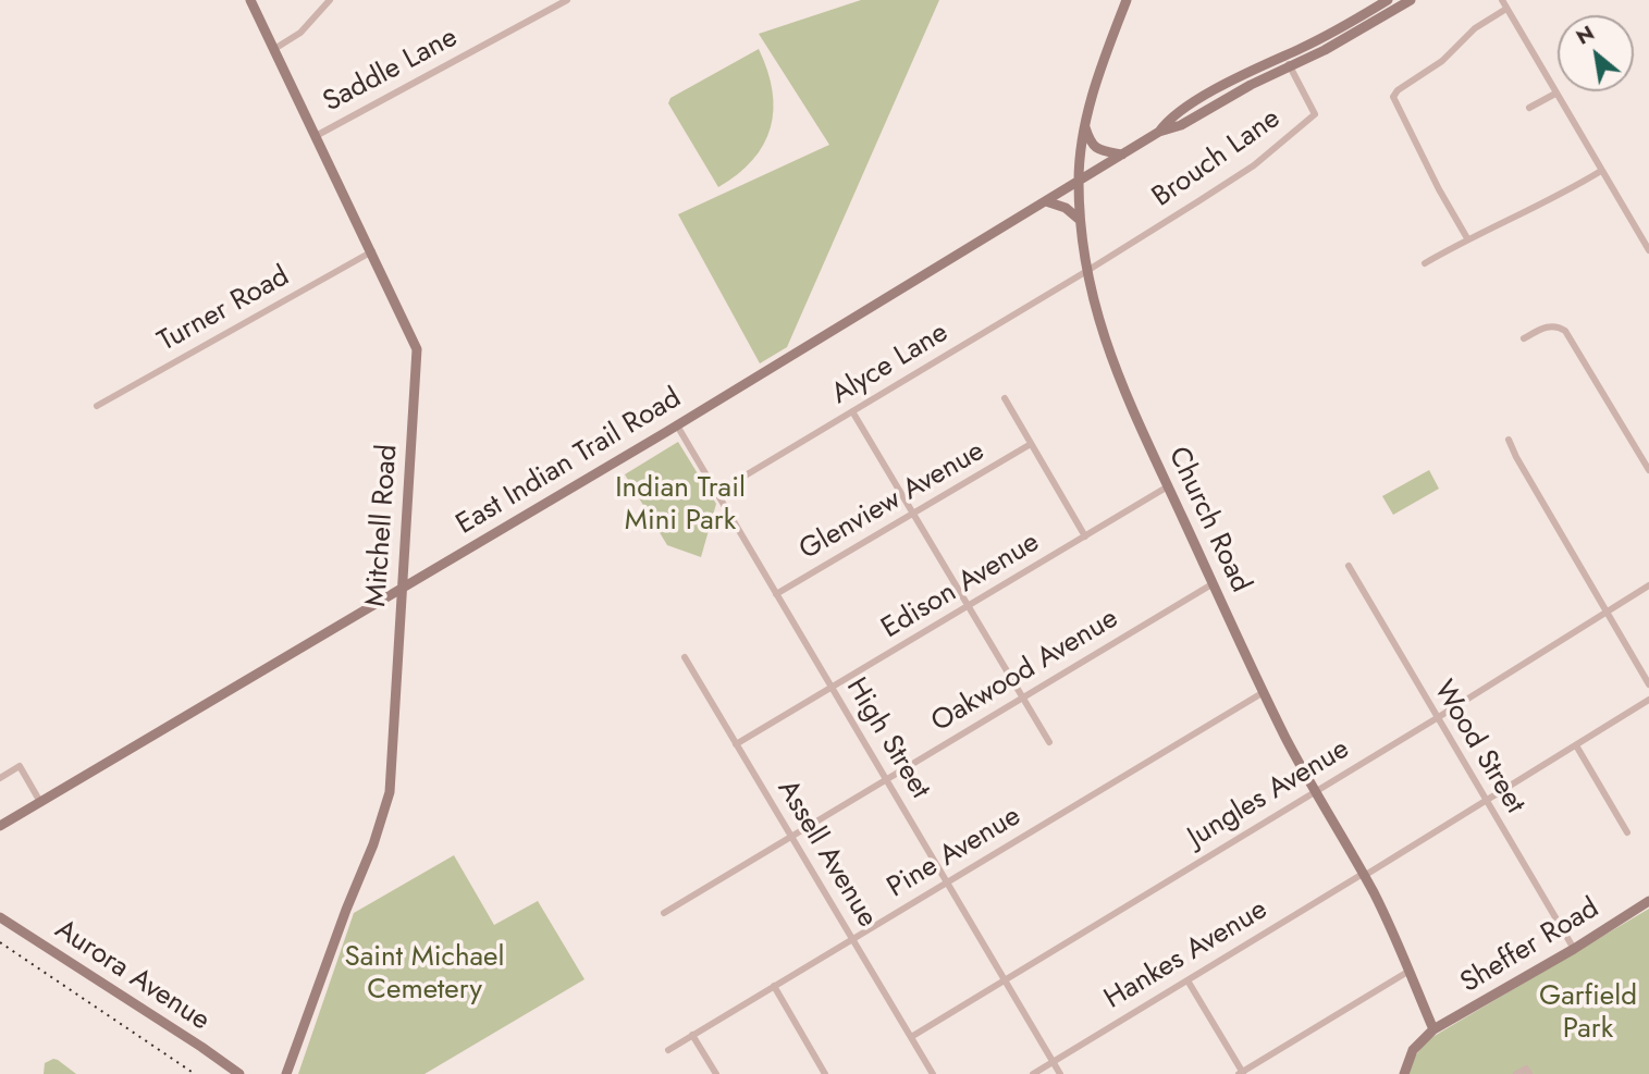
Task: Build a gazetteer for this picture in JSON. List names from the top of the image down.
{
  "streets": {
    "street": [
      "Saddle Lane",
      "Brouch Lane",
      "Turner Road",
      "Alyce Lane",
      "East Indian Trail Road",
      "Glenview Avenue",
      "Church Road",
      "Mitchell Road",
      "Edison Avenue",
      "Oakwood Avenue",
      "High Street",
      "Wood Street",
      "Jungles Avenue",
      "Pine Avenue",
      "Assell Avenue",
      "Sheffer Road",
      "Hankes Avenue",
      "Aurora Avenue"
    ]
  },
  "crossings": [
    ["Saddle Lane", "Mitchell Road"],
    ["Brouch Lane", "Alyce Lane"],
    ["Brouch Lane", "East Indian Trail Road"],
    ["Brouch Lane", "Church Road"],
    ["Turner Road", "Mitchell Road"],
    ["Alyce Lane", "Church Road"],
    ["Alyce Lane", "High Street"],
    ["East Indian Trail Road", "Church Road"],
    ["East Indian Trail Road", "Mitchell Road"],
    ["East Indian Trail Road", "High Street"],
    ["Glenview Avenue", "High Street"],
    ["Church Road", "Edison Avenue"],
    ["Church Road", "Oakwood Avenue"],
    ["Church Road", "Jungles Avenue"],
    ["Church Road", "Pine Avenue"],
    ["Church Road", "Sheffer Road"],
    ["Church Road", "Hankes Avenue"],
    ["Edison Avenue", "High Street"],
    ["Edison Avenue", "Assell Avenue"],
    ["Oakwood Avenue", "High Street"],
    ["Oakwood Avenue", "Assell Avenue"],
    ["High Street", "Jungles Avenue"],
    ["High Street", "Pine Avenue"],
    ["High Street", "Hankes Avenue"],
    ["Wood Street", "Jungles Avenue"],
    ["Wood Street", "Sheffer Road"],
    ["Wood Street", "Hankes Avenue"],
    ["Jungles Avenue", "Assell Avenue"],
    ["Pine Avenue", "Assell Avenue"]
  ],
  "parks": ["Indian Trail Mini Park", "Saint Michael Cemetery", "Garfield Park"],
  "north": "top left"
}
